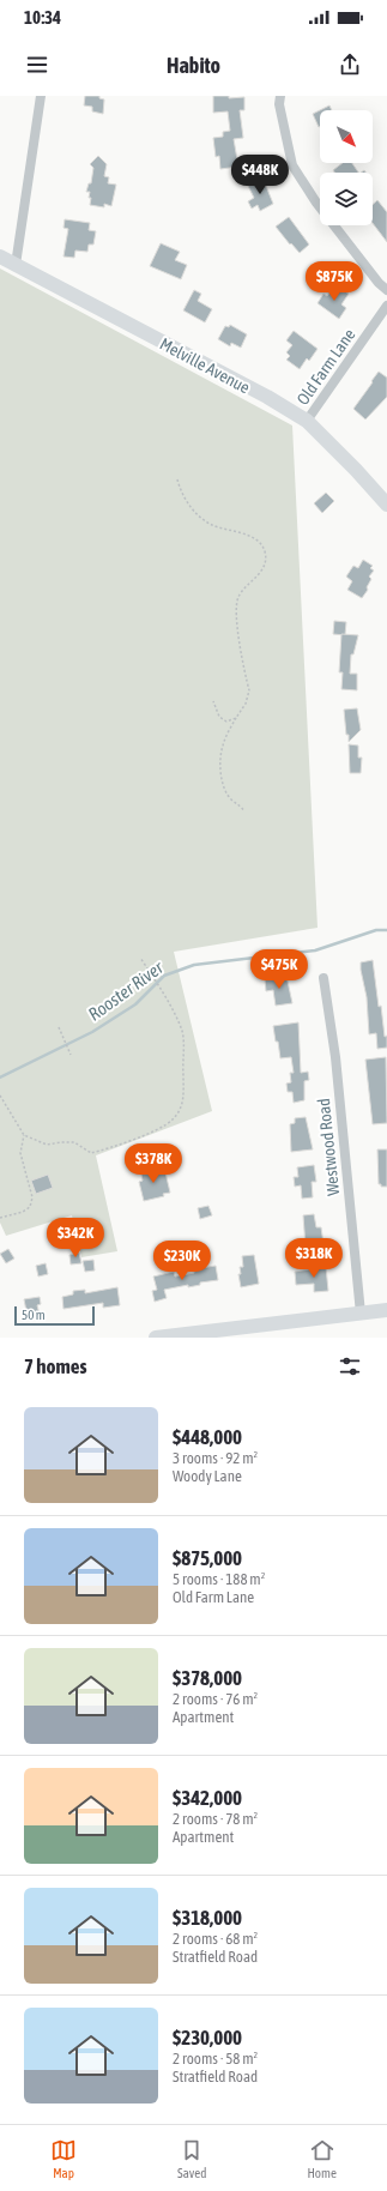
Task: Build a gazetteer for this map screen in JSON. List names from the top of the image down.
{
  "streets": {
    "street": ["Melville Avenue", "Old Farm Lane", "Westwood Road"]
  },
  "crossings": [
    ["Melville Avenue", "Old Farm Lane"]
  ],
  "water": ["Rooster River"],
  "scale_bar": "50 m",
  "north": "bottom right",
  "page": {
    "status": "10:34",
    "header": "Habito",
    "price": [
      "$448K",
      "$875K",
      "$475K",
      "$378K",
      "$342K",
      "$318K",
      "$230K"
    ],
    "scale": "50 m",
    "heading": "7 homes",
    "list": [
      {
        "name": "$448,000",
        "note": "3 rooms · 92 m² · Woody Lane"
      },
      {
        "name": "$875,000",
        "note": "5 rooms · 188 m² · Old Farm Lane"
      },
      {
        "name": "$378,000",
        "note": "2 rooms · 76 m² · Apartment"
      },
      {
        "name": "$342,000",
        "note": "2 rooms · 78 m² · Apartment"
      },
      {
        "name": "$318,000",
        "note": "2 rooms · 68 m² · Stratfield Road"
      },
      {
        "name": "$230,000",
        "note": "2 rooms · 58 m² · Stratfield Road"
      }
    ],
    "tabs": ["Map", "Saved", "Home"]
  }
}
